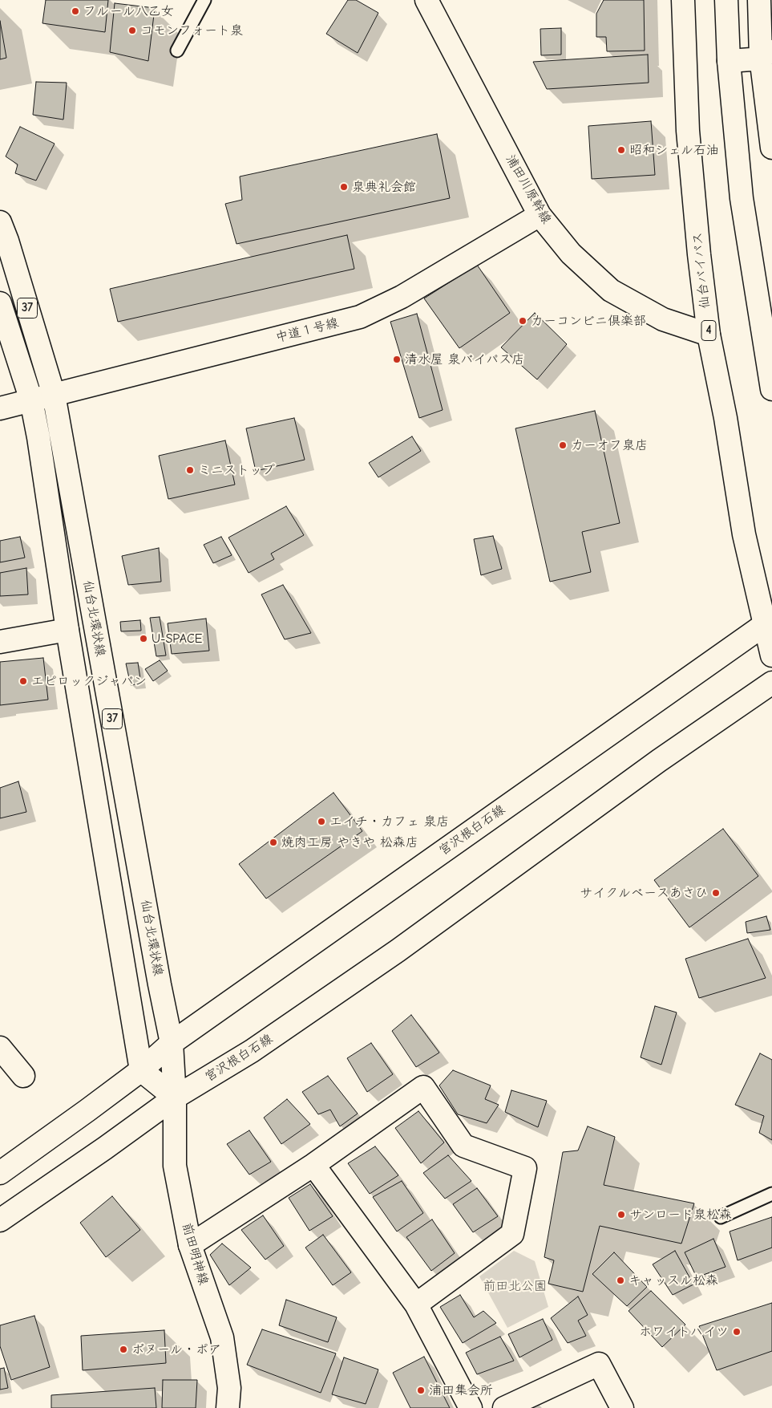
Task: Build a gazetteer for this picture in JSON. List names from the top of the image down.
{
  "streets": {
    "main road": [
      "浦田川原幹線",
      "仙台バイパス",
      "37",
      "中道１号線",
      "4",
      "仙台北環状線",
      "宮沢根白石線",
      "前田明神線"
    ]
  },
  "crossings": [
    ["浦田川原幹線", "仙台バイパス"],
    ["浦田川原幹線", "中道１号線"],
    ["仙台バイパス", "宮沢根白石線"],
    ["中道１号線", "仙台北環状線"],
    ["仙台北環状線", "宮沢根白石線"],
    ["仙台北環状線", "前田明神線"],
    ["宮沢根白石線", "前田明神線"]
  ],
  "parks": ["前田北公園"],
  "places": [
    "フルール八乙女",
    "コモンフォート泉",
    "昭和シェル石油",
    "泉典礼会館",
    "カーコンビニ倶楽部",
    "清水屋 泉バイパス店",
    "カーオフ泉店",
    "ミニストップ",
    "U-SPACE",
    "エピロックジャパン",
    "エイチ・カフェ 泉店",
    "焼肉工房 やきや 松森店",
    "サイクルベースあさひ",
    "サンロード泉松森",
    "キャッスル松森",
    "ホワイトハイツ",
    "ボヌール・ポア",
    "浦田集会所"
  ]
}
